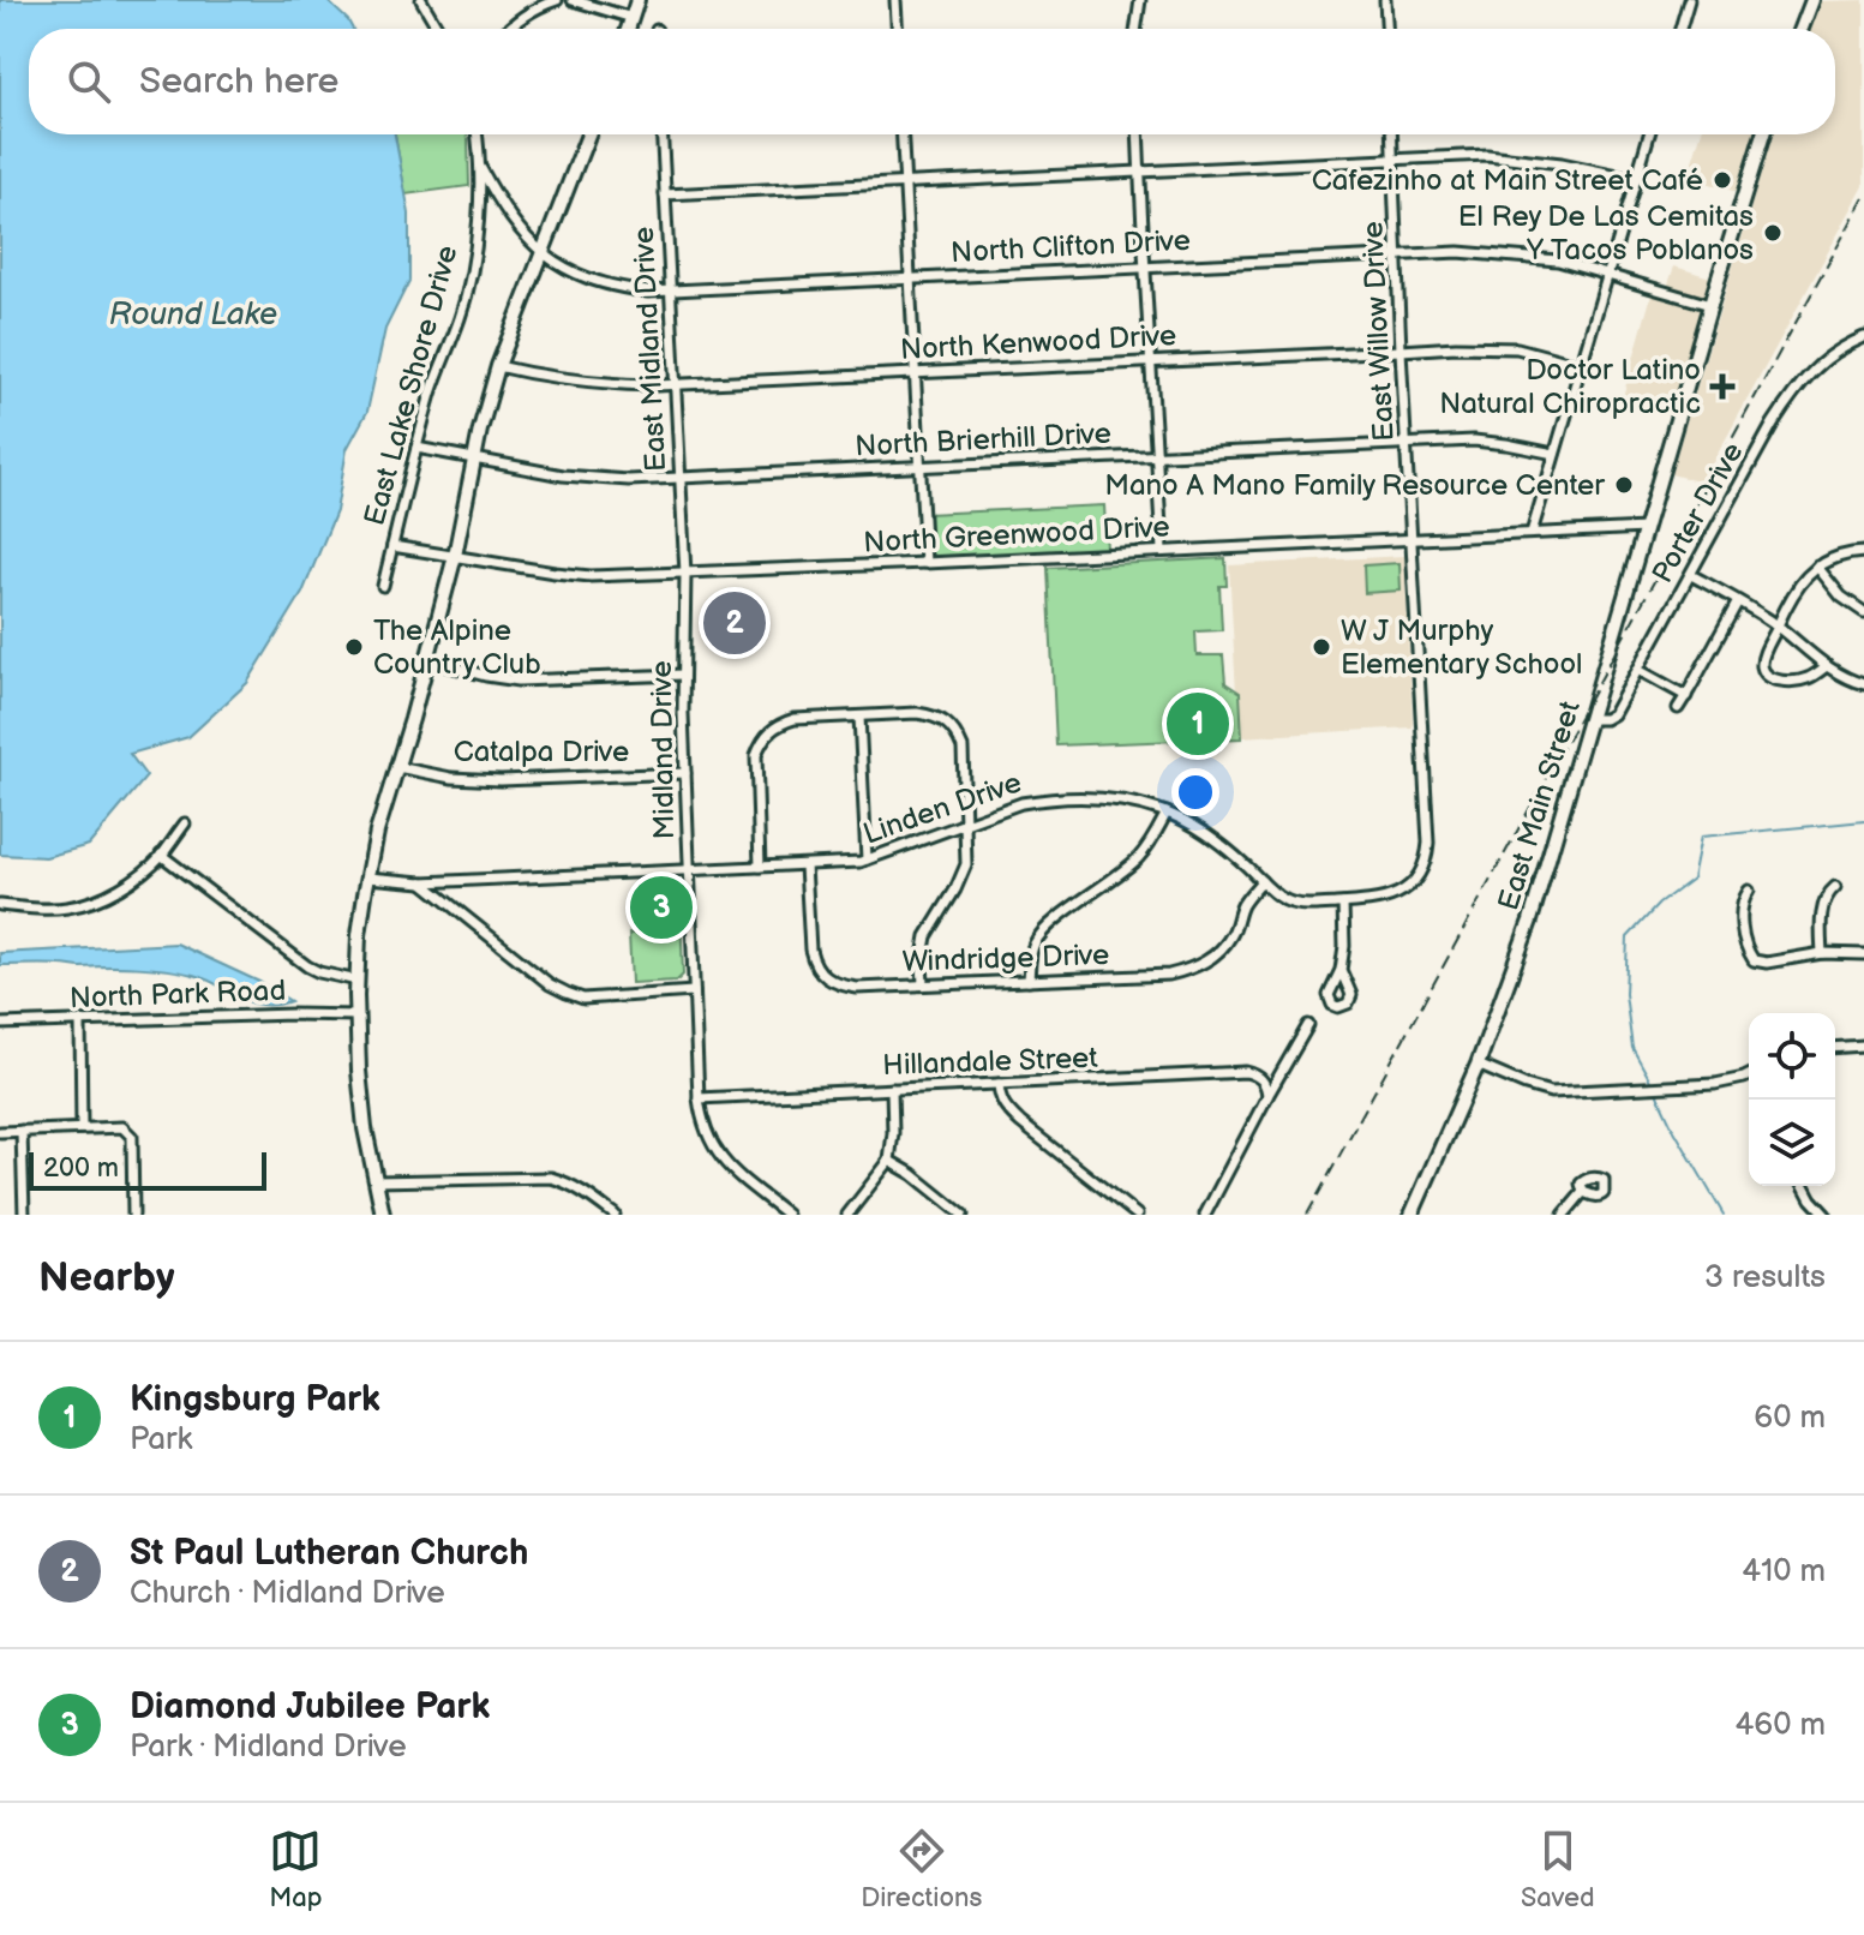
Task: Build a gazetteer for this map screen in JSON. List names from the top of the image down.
{
  "streets": {
    "main road": ["East Main Street"],
    "street": [
      "North Clifton Drive",
      "East Willow Drive",
      "North Kenwood Drive",
      "East Midland Drive",
      "East Lake Shore Drive",
      "North Brierhill Drive",
      "Porter Drive",
      "North Greenwood Drive",
      "Midland Drive",
      "Catalpa Drive",
      "Linden Drive",
      "Windridge Drive",
      "North Park Road",
      "Hillandale Street"
    ]
  },
  "crossings": [
    ["North Clifton Drive", "East Willow Drive"],
    ["North Clifton Drive", "East Midland Drive"],
    ["North Clifton Drive", "East Lake Shore Drive"],
    ["North Clifton Drive", "East Main Street"],
    ["East Willow Drive", "North Kenwood Drive"],
    ["East Willow Drive", "North Brierhill Drive"],
    ["East Willow Drive", "North Greenwood Drive"],
    ["East Willow Drive", "Linden Drive"],
    ["North Kenwood Drive", "East Midland Drive"],
    ["East Midland Drive", "North Brierhill Drive"],
    ["East Midland Drive", "North Greenwood Drive"],
    ["East Midland Drive", "Midland Drive"],
    ["East Lake Shore Drive", "North Brierhill Drive"],
    ["East Lake Shore Drive", "North Greenwood Drive"],
    ["Porter Drive", "East Main Street"],
    ["North Greenwood Drive", "Midland Drive"],
    ["North Greenwood Drive", "East Main Street"],
    ["Midland Drive", "Catalpa Drive"],
    ["Midland Drive", "Linden Drive"],
    ["Midland Drive", "Hillandale Street"],
    ["Linden Drive", "Windridge Drive"]
  ],
  "water": ["Round Lake"],
  "places": {
    "other": [
      "Cafezinho at Main Street Café",
      "El Rey De Las Cemitas Y Tacos Poblanos",
      "Mano A Mano Family Resource Center",
      "The Alpine Country Club",
      "W J Murphy Elementary School"
    ],
    "health": ["Doctor Latino Natural Chiropractic"]
  },
  "scale_bar": "200 m",
  "page": {
    "search": "Search here",
    "pins": ["2", "1", "3"],
    "scale": "200 m",
    "heading": ["Nearby", "3 results"],
    "list": [
      {
        "mark": "1",
        "name": "Kingsburg Park",
        "note": "Park",
        "value": "60 m"
      },
      {
        "mark": "2",
        "name": "St Paul Lutheran Church",
        "note": "Church · Midland Drive",
        "value": "410 m"
      },
      {
        "mark": "3",
        "name": "Diamond Jubilee Park",
        "note": "Park · Midland Drive",
        "value": "460 m"
      }
    ],
    "nav": ["Map", "Directions", "Saved"]
  }
}
